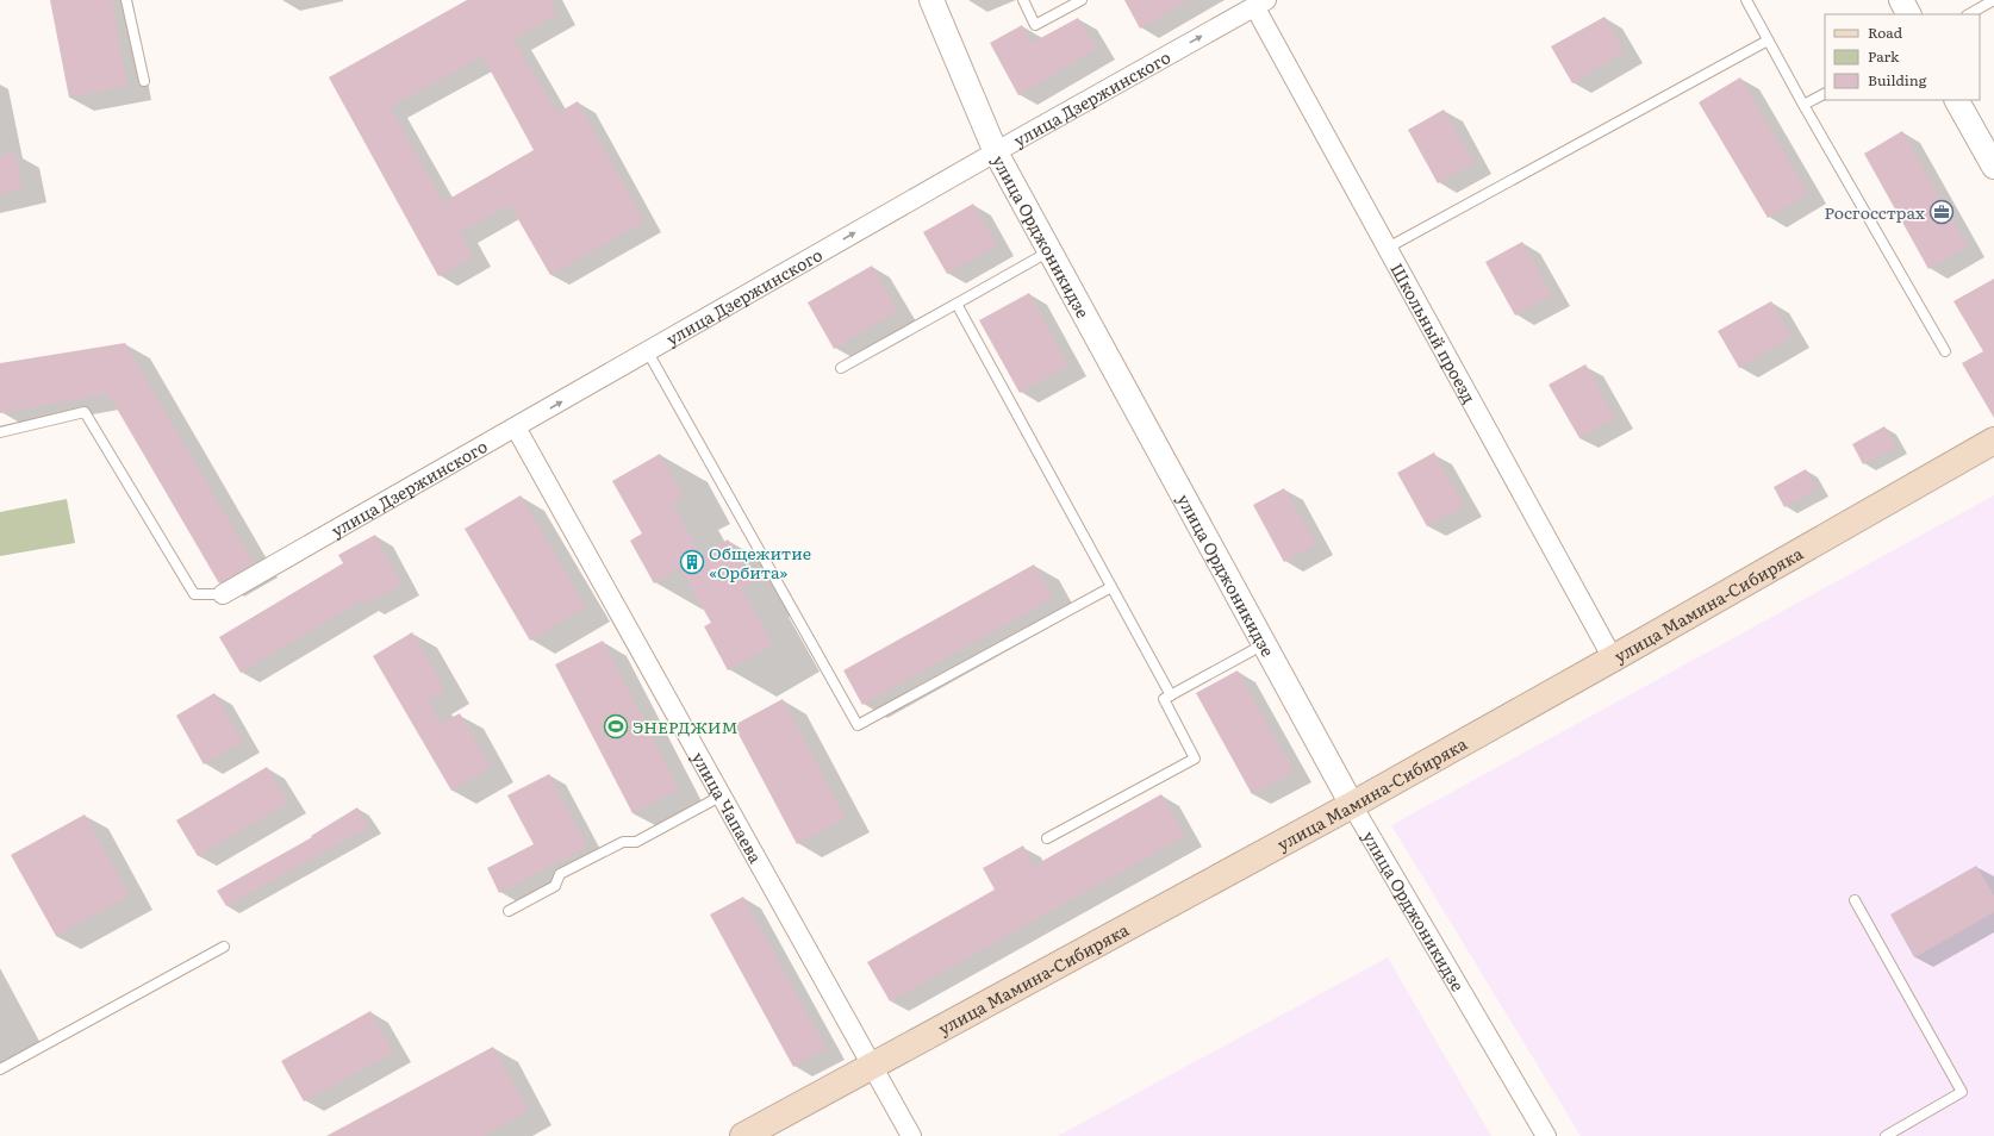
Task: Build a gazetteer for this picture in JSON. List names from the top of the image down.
{
  "streets": {
    "main road": ["улица Мамина-Сибиряка"],
    "street": [
      "улица Дзержинского",
      "улица Орджоникидзе",
      "Школьный проезд",
      "улица Чапаева"
    ]
  },
  "crossings": [
    ["улица Дзержинского", "улица Орджоникидзе"],
    ["улица Дзержинского", "Школьный проезд"],
    ["улица Дзержинского", "улица Чапаева"],
    ["улица Орджоникидзе", "улица Мамина-Сибиряка"],
    ["Школьный проезд", "улица Мамина-Сибиряка"],
    ["улица Мамина-Сибиряка", "улица Чапаева"]
  ],
  "one_way": ["улица Дзержинского"],
  "places": {
    "office": ["Росгосстрах"],
    "building": ["Общежитие «Орбита»"],
    "sports": ["ЭНЕРДЖИМ"]
  },
  "legend": ["Road", "Park", "Building"]
}
